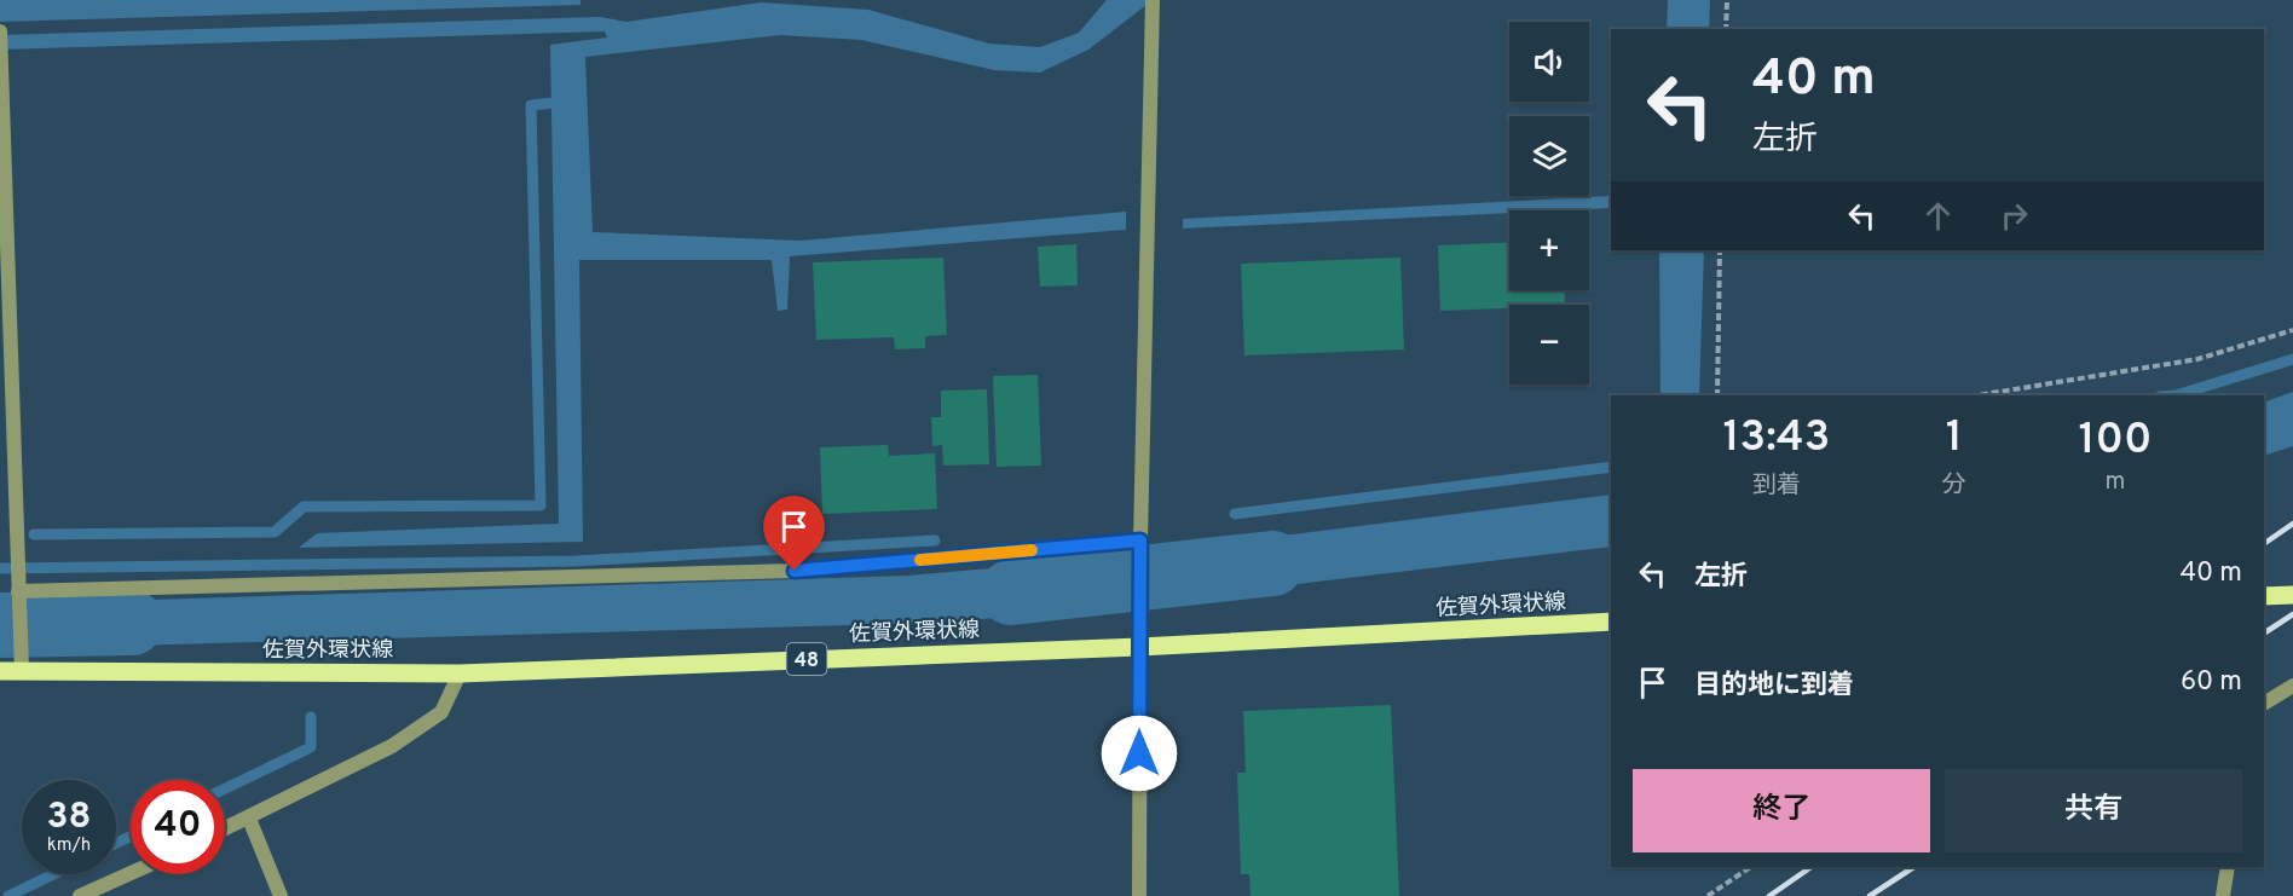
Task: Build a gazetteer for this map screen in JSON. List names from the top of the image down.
{
  "streets": {
    "main road": ["佐賀外環状線", "48"]
  },
  "page": {
    "map_buttons": ["+", "−"],
    "turn": ["40 m", "左折"],
    "eta": [
      "13:43",
      "到着",
      "1",
      "分",
      "100",
      "m"
    ],
    "list": [
      {
        "name": "左折",
        "value": "40 m"
      },
      {
        "name": "目的地に到着",
        "value": "60 m"
      }
    ],
    "buttons": ["終了", "共有"],
    "speed": "38 km/h",
    "limit": "40"
  }
}
